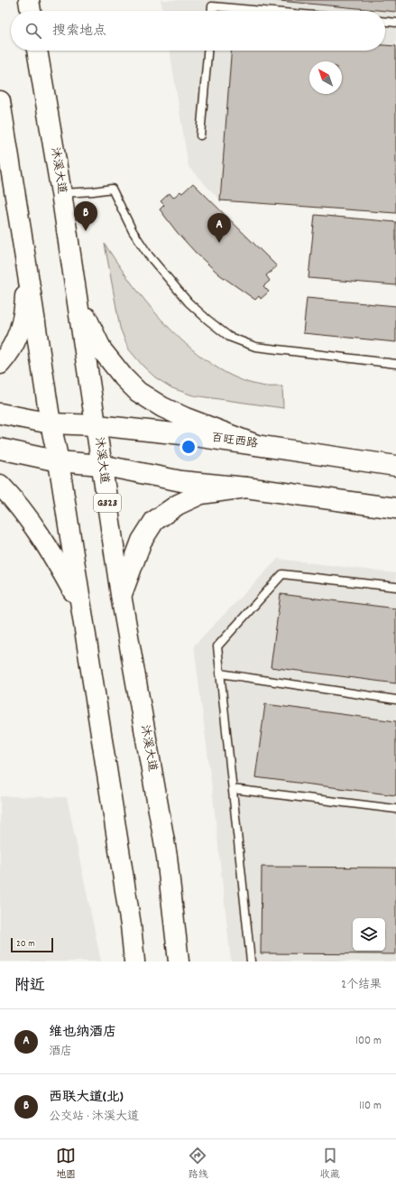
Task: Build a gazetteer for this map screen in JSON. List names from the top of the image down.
{
  "streets": {
    "main road": ["沐溪大道", "百旺西路", "G323"]
  },
  "crossings": [
    ["沐溪大道", "百旺西路"]
  ],
  "scale_bar": "20 m",
  "north": "top left",
  "page": {
    "search": "搜索地点",
    "pins": ["B", "A"],
    "scale": "20 m",
    "heading": ["附近", "2个结果"],
    "list": [
      {
        "mark": "A",
        "name": "维也纳酒店",
        "note": "酒店",
        "value": "100 m"
      },
      {
        "mark": "B",
        "name": "西联大道(北)",
        "note": "公交站 · 沐溪大道",
        "value": "110 m"
      }
    ],
    "nav": ["地图", "路线", "收藏"]
  }
}
